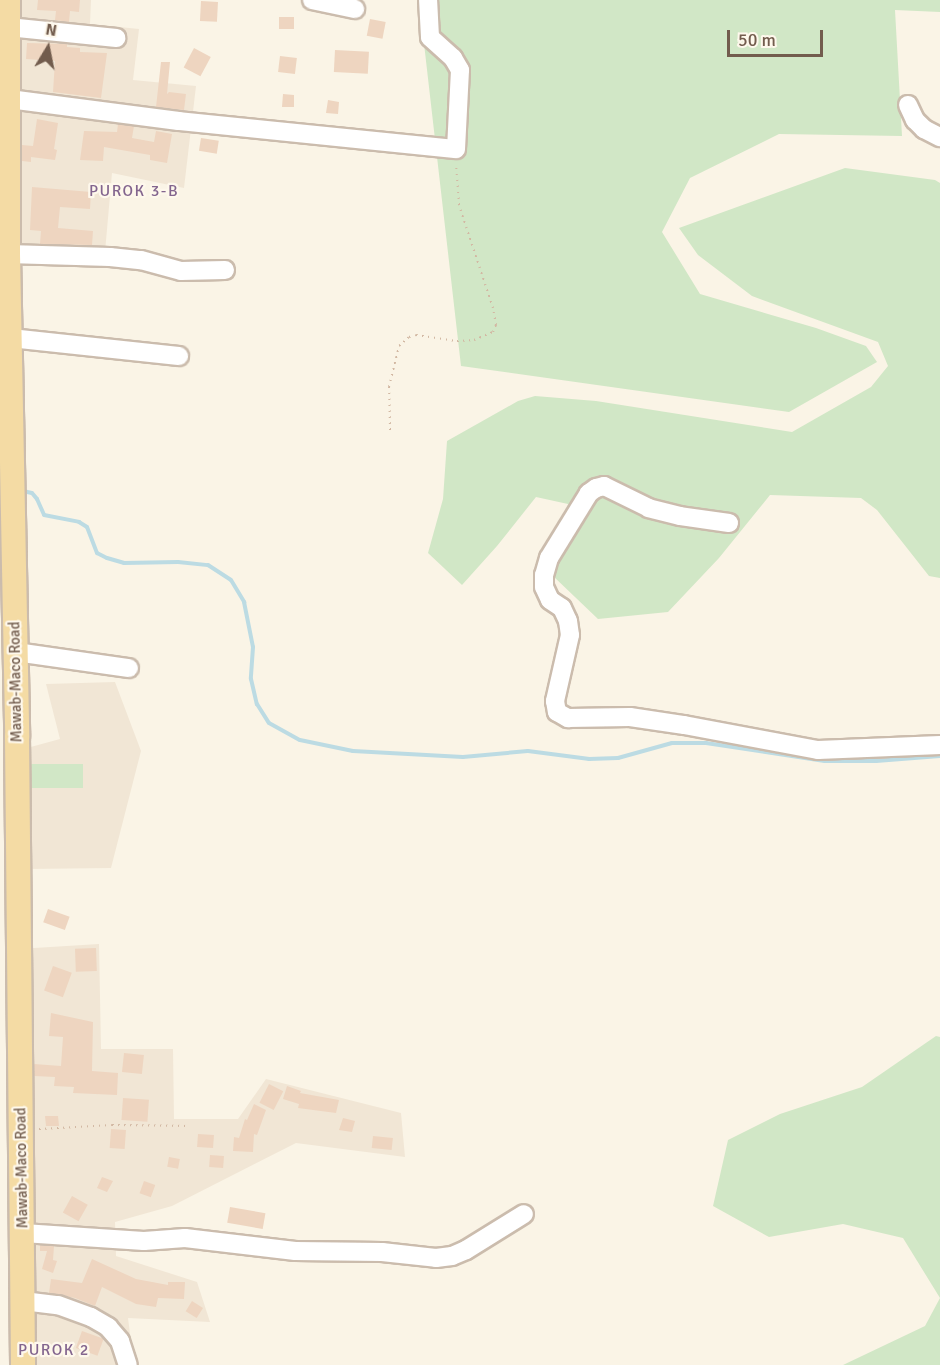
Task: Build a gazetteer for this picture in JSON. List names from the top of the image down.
{
  "streets": {
    "main road": ["Mawab-Maco Road"]
  },
  "districts": ["PUROK 3-B", "PUROK 2"],
  "scale_bar": "50 m",
  "north": "top"
}
